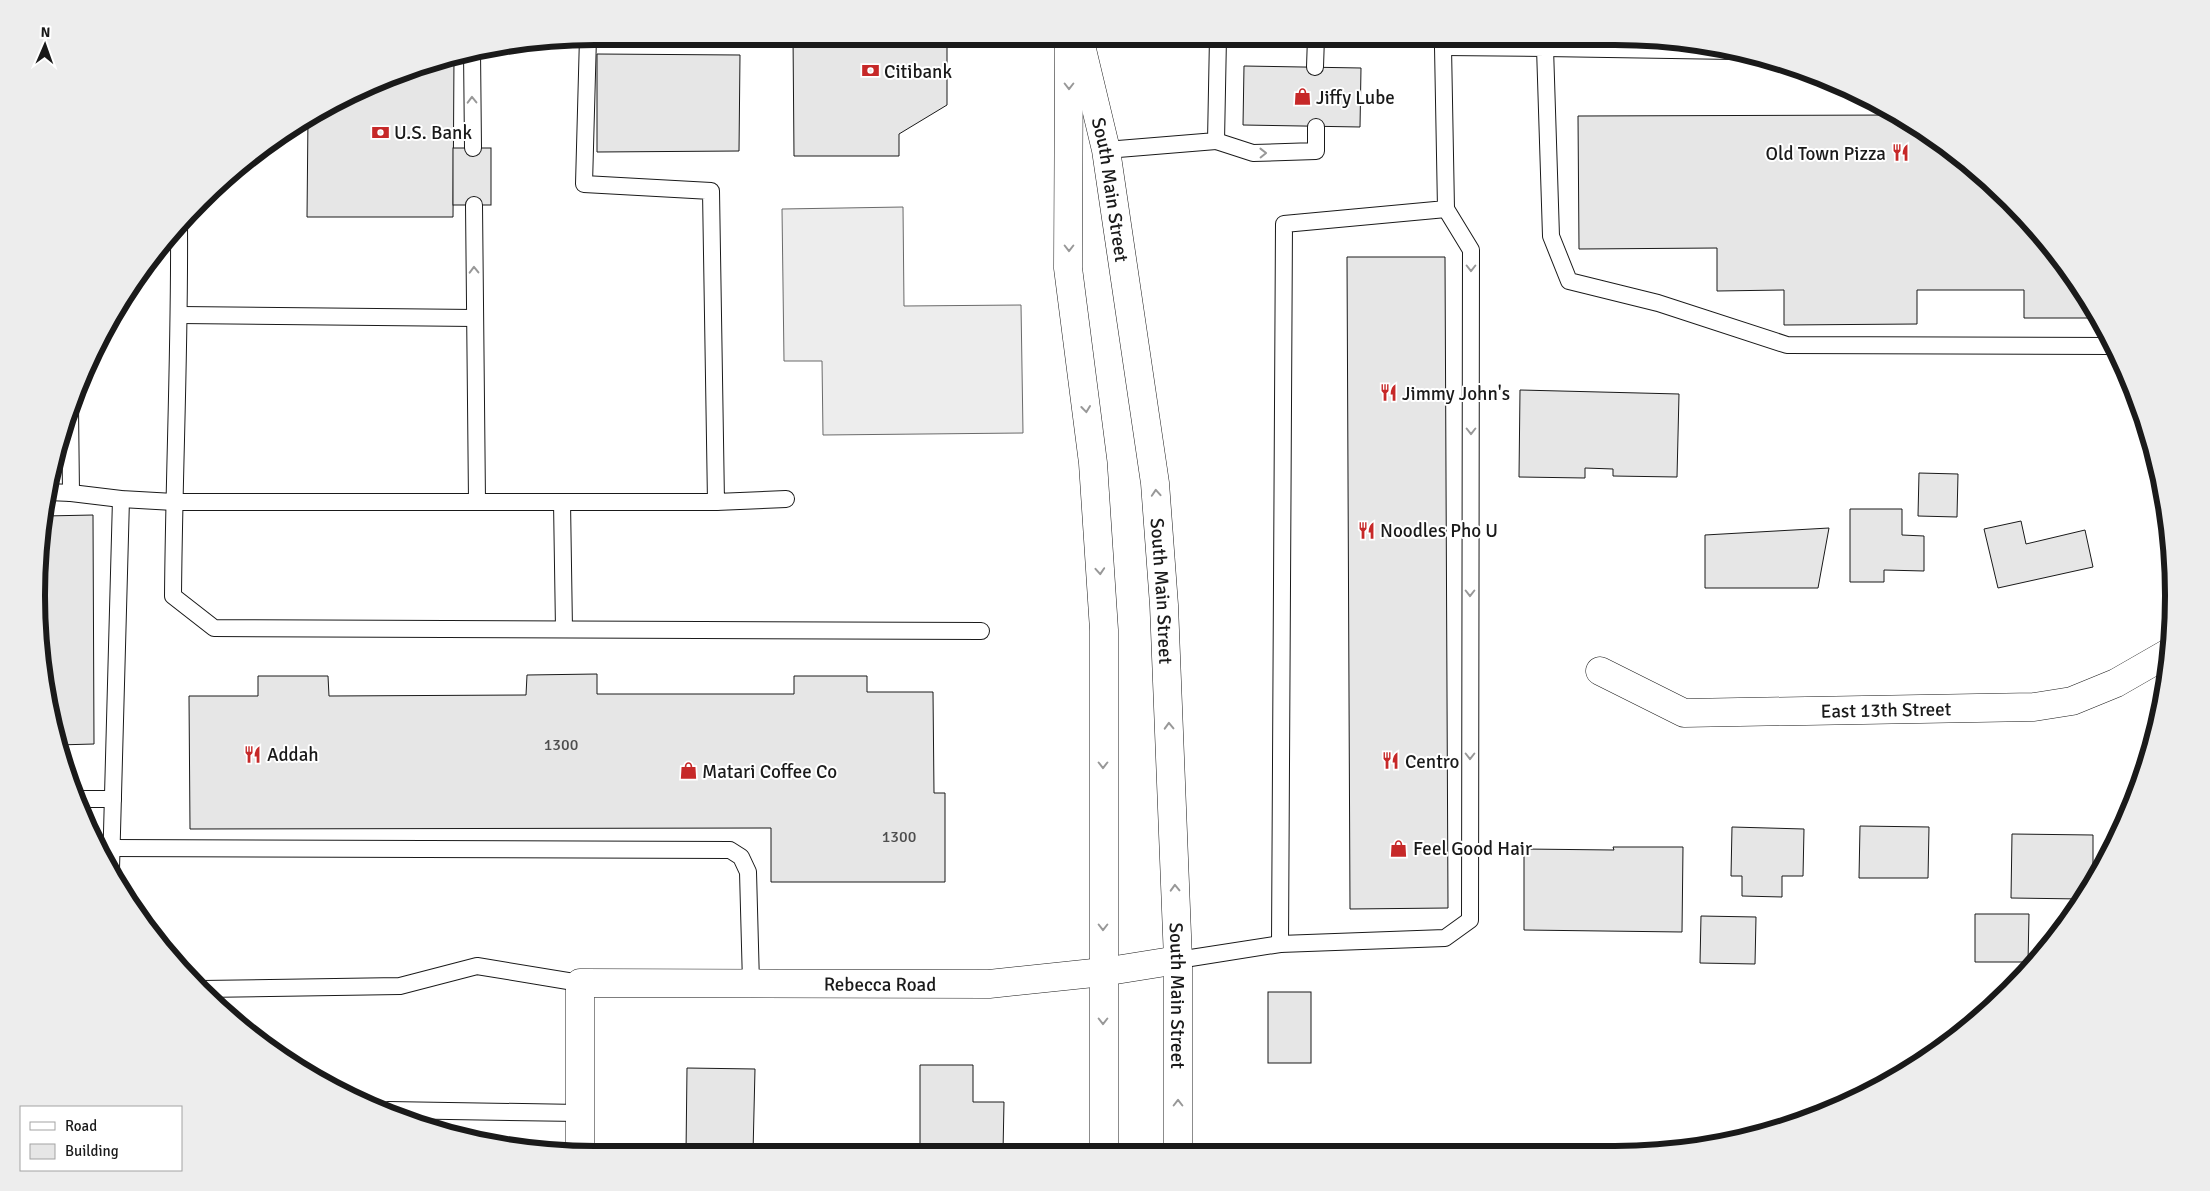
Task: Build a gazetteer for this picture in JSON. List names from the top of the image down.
{
  "streets": {
    "street": ["South Main Street", "East 13th Street", "Rebecca Road"]
  },
  "crossings": [
    ["South Main Street", "Rebecca Road"]
  ],
  "places": {
    "bank": ["Citibank", "U.S. Bank"],
    "shop": ["Jiffy Lube", "Matari Coffee Co", "Feel Good Hair"],
    "restaurant": [
      "Old Town Pizza",
      "Jimmy John's",
      "Noodles Pho U",
      "Addah",
      "Centro"
    ]
  },
  "house_numbers": ["1300", "1300"],
  "legend": ["Road", "Building"],
  "north": "top"
}
